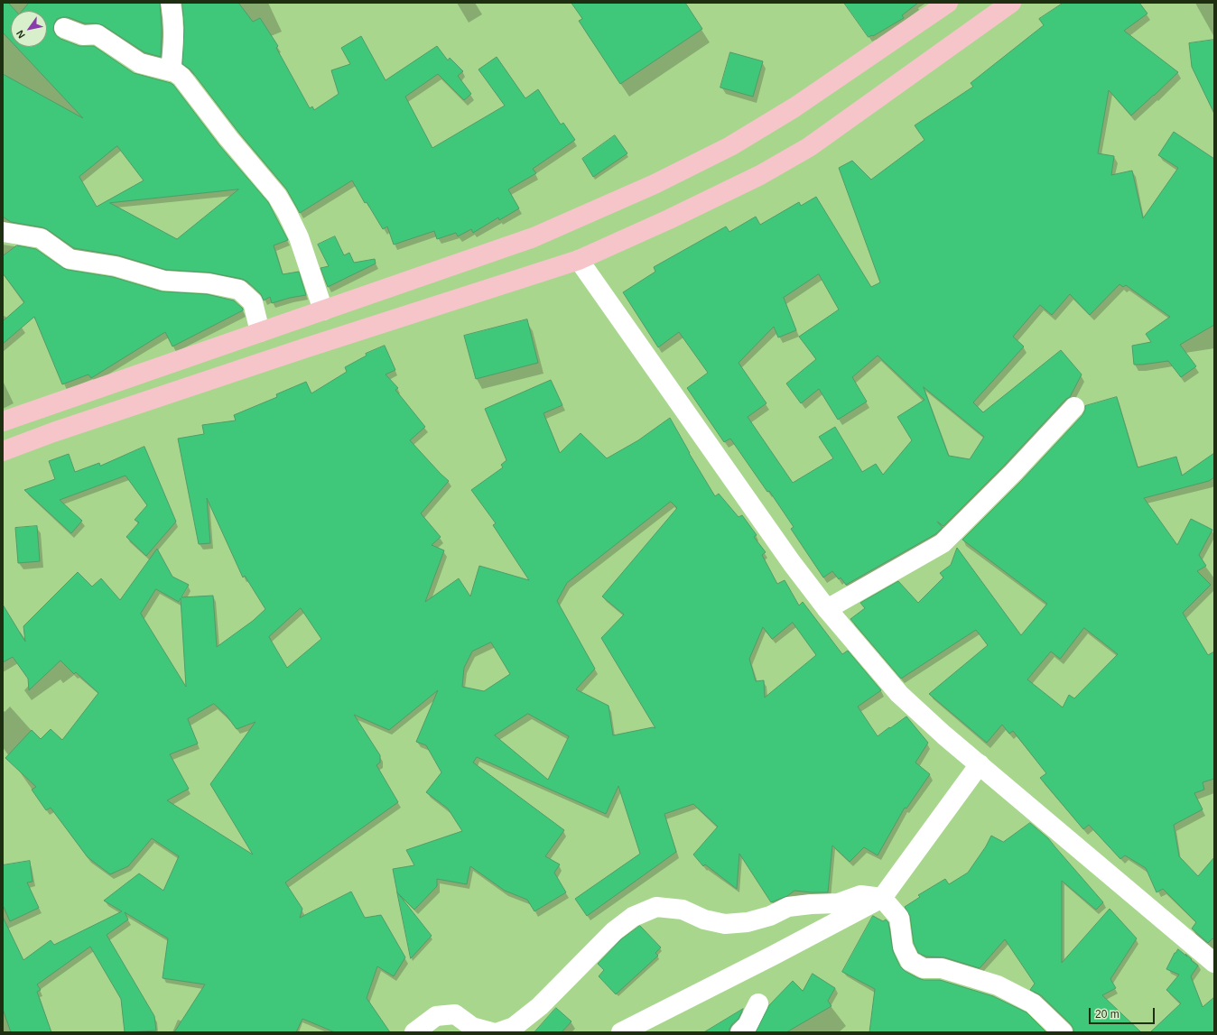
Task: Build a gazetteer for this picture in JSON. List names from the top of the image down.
{
  "scale_bar": "20 m",
  "north": "bottom left"
}
